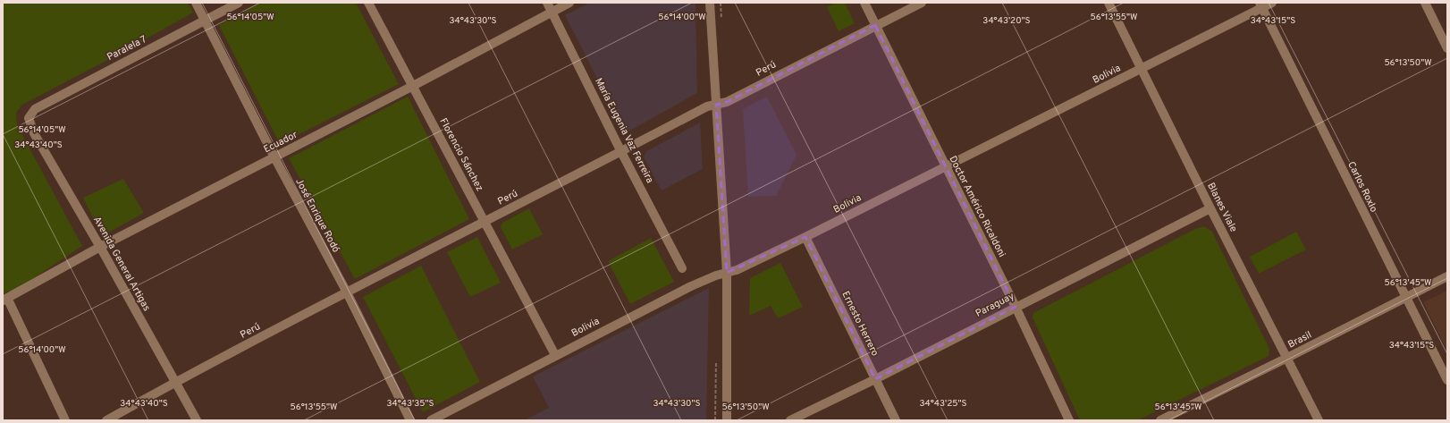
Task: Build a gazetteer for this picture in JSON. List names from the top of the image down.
{
  "streets": {
    "street": [
      "Paralela 7",
      "Perú",
      "Bolivia",
      "María Eugenia Vaz Ferreira",
      "Ecuador",
      "Florencio Sánchez",
      "Carlos Roxlo",
      "Doctor Américo Ricaldoni",
      "Blanes Viale",
      "José Enrique Rodó",
      "Avenida General Artigas",
      "Paraguay",
      "Ernesto Herrero",
      "Brasil"
    ]
  },
  "crossings": [
    ["Paralela 7", "José Enrique Rodó"],
    ["Paralela 7", "Avenida General Artigas"],
    ["Perú", "María Eugenia Vaz Ferreira"],
    ["Perú", "Florencio Sánchez"],
    ["Perú", "Doctor Américo Ricaldoni"],
    ["Perú", "José Enrique Rodó"],
    ["Perú", "Avenida General Artigas"],
    ["Bolivia", "Florencio Sánchez"],
    ["Bolivia", "Carlos Roxlo"],
    ["Bolivia", "Doctor Américo Ricaldoni"],
    ["Bolivia", "Blanes Viale"],
    ["Bolivia", "Ernesto Herrero"],
    ["María Eugenia Vaz Ferreira", "Ecuador"],
    ["Ecuador", "Florencio Sánchez"],
    ["Ecuador", "José Enrique Rodó"],
    ["Ecuador", "Avenida General Artigas"],
    ["Carlos Roxlo", "Brasil"],
    ["Doctor Américo Ricaldoni", "Paraguay"],
    ["Blanes Viale", "Paraguay"],
    ["Blanes Viale", "Brasil"],
    ["Paraguay", "Ernesto Herrero"]
  ],
  "coordinates": [
    "56°14'05\"W",
    "56°14'00\"W",
    "56°13'55\"W",
    "34°43'30\"S",
    "34°43'20\"S",
    "34°43'15\"S",
    "56°13'50\"W",
    "34°43'40\"S",
    "56°13'45\"W",
    "34°43'35\"S",
    "34°43'25\"S"
  ]
}
